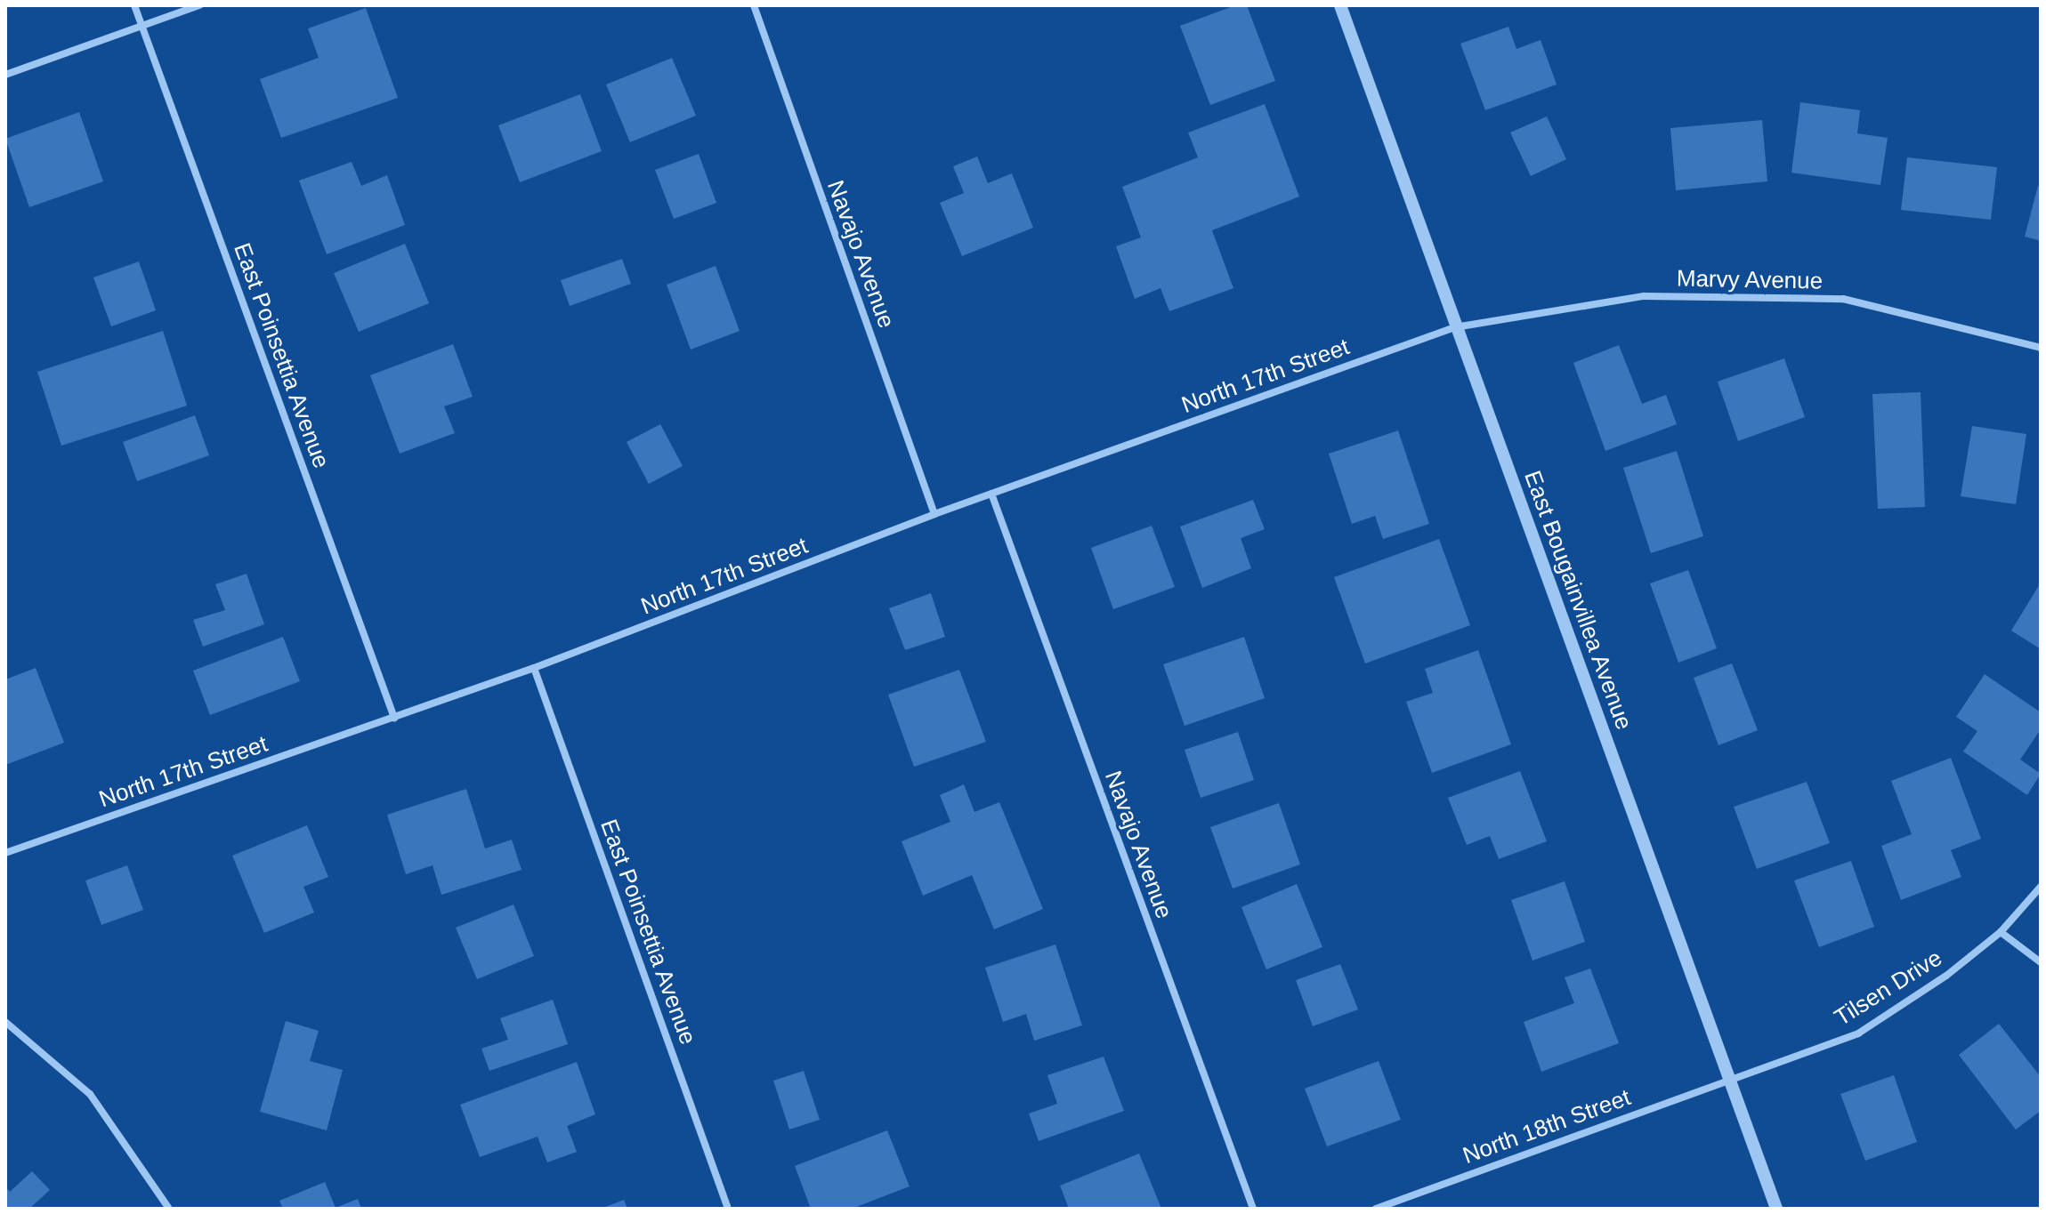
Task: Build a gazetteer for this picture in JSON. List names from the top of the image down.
{
  "streets": {
    "street": [
      "Navajo Avenue",
      "Marvy Avenue",
      "East Poinsettia Avenue",
      "North 17th Street",
      "East Bougainvillea Avenue",
      "Tilsen Drive",
      "North 18th Street"
    ]
  },
  "crossings": [
    ["Navajo Avenue", "North 17th Street"],
    ["Marvy Avenue", "North 17th Street"],
    ["Marvy Avenue", "East Bougainvillea Avenue"],
    ["East Poinsettia Avenue", "North 17th Street"],
    ["North 17th Street", "East Bougainvillea Avenue"],
    ["East Bougainvillea Avenue", "Tilsen Drive"],
    ["East Bougainvillea Avenue", "North 18th Street"],
    ["Tilsen Drive", "North 18th Street"]
  ]
}
